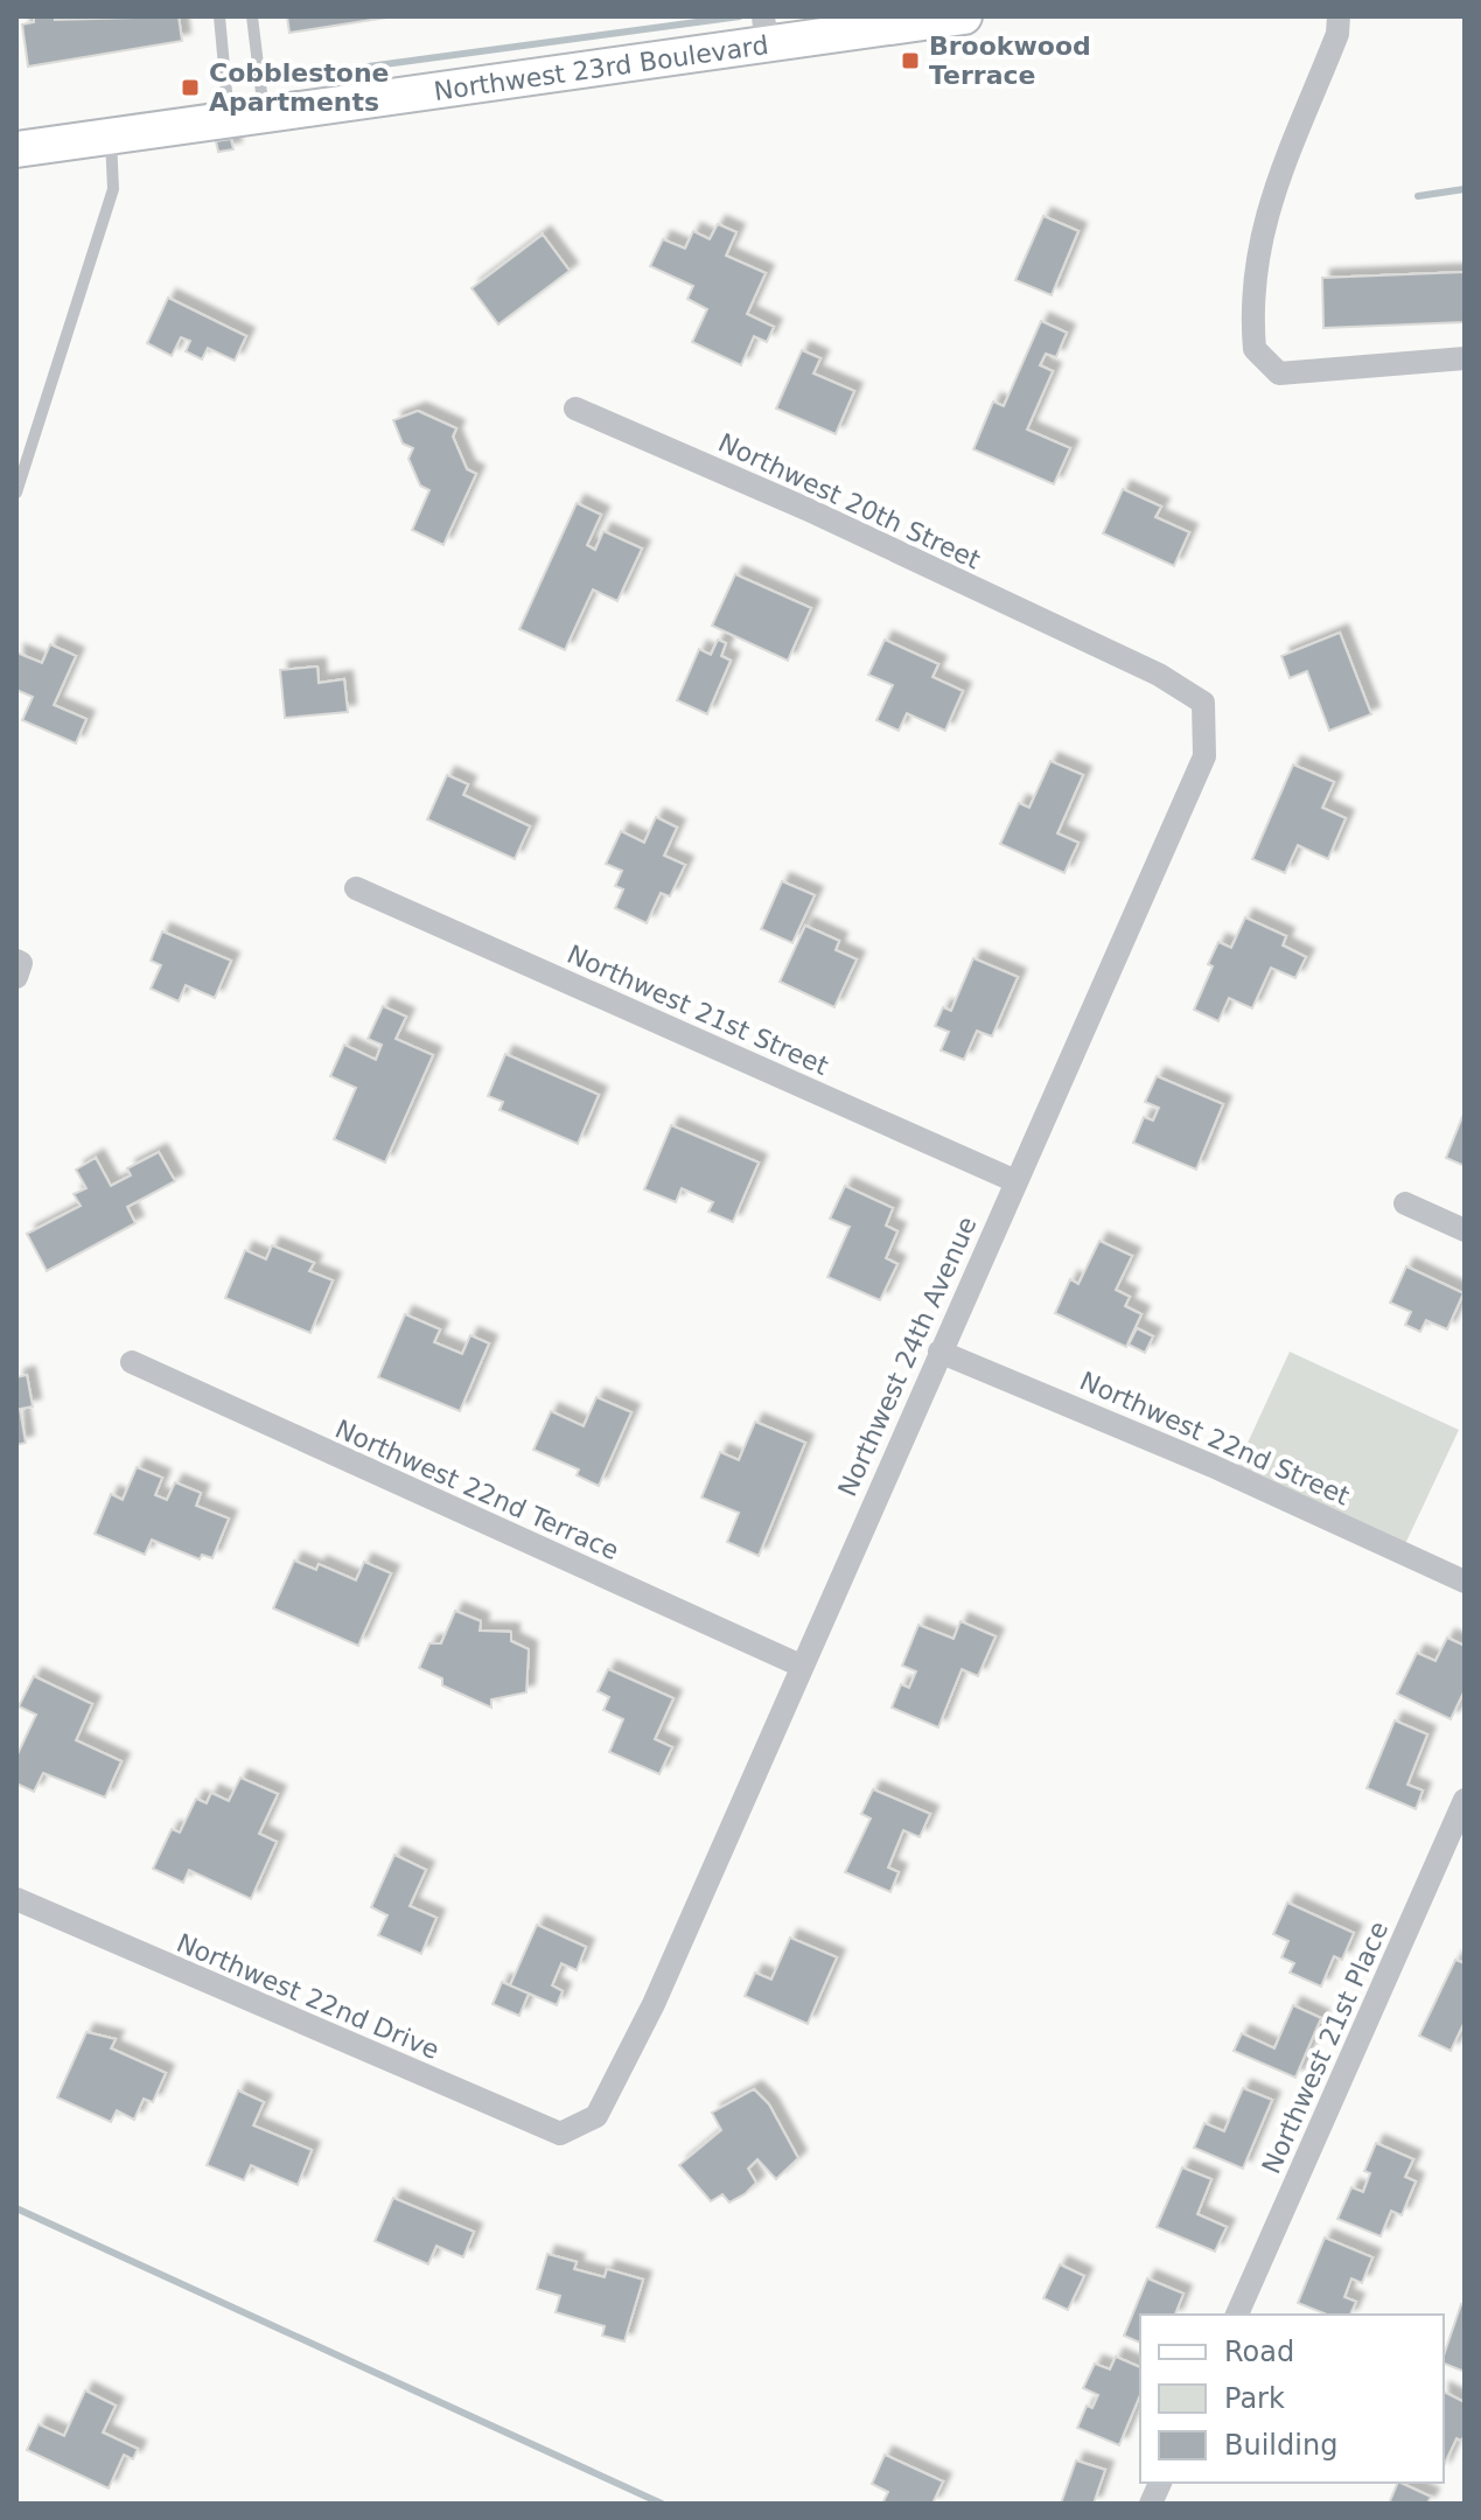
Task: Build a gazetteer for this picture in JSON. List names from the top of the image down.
{
  "streets": {
    "street": [
      "Northwest 23rd Boulevard",
      "Northwest 20th Street",
      "Northwest 21st Street",
      "Northwest 24th Avenue",
      "Northwest 22nd Street",
      "Northwest 22nd Terrace",
      "Northwest 22nd Drive",
      "Northwest 21st Place"
    ]
  },
  "crossings": [
    ["Northwest 20th Street", "Northwest 24th Avenue"],
    ["Northwest 21st Street", "Northwest 24th Avenue"],
    ["Northwest 24th Avenue", "Northwest 22nd Street"],
    ["Northwest 24th Avenue", "Northwest 22nd Terrace"],
    ["Northwest 24th Avenue", "Northwest 22nd Drive"]
  ],
  "places": {
    "transit": ["Brookwood Terrace", "Cobblestone Apartments"]
  },
  "legend": ["Road", "Park", "Building"]
}
